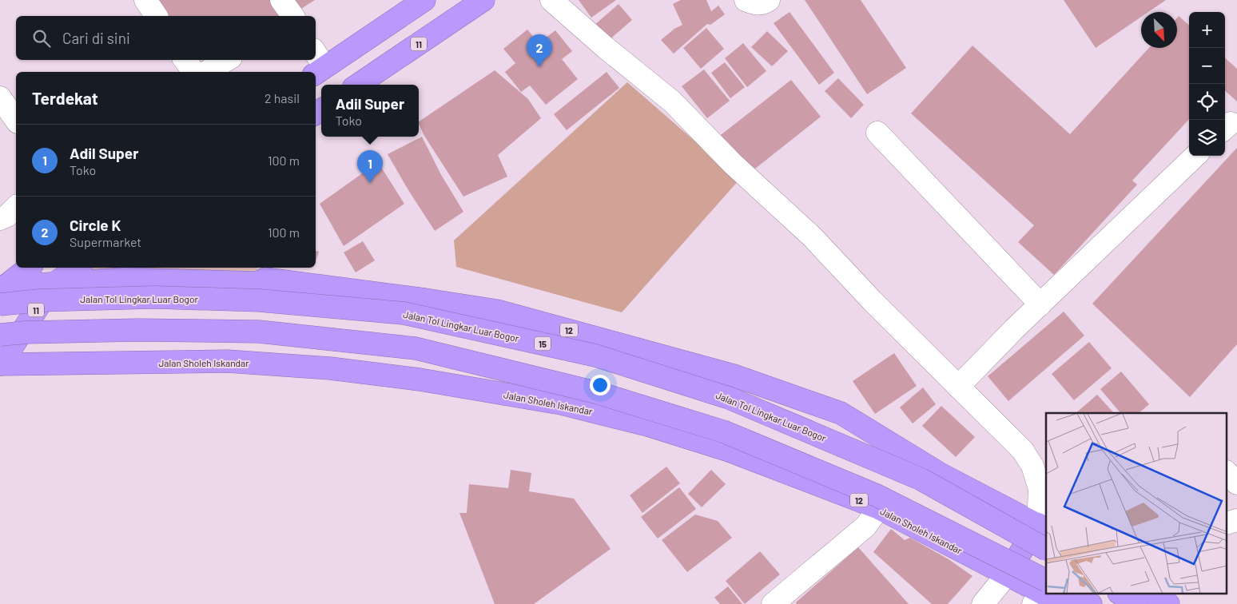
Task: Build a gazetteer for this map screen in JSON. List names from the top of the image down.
{
  "streets": {
    "highway": [
      "11",
      "Jalan Tol Lingkar Luar Bogor",
      "12",
      "15",
      "Jalan Sholeh Iskandar"
    ]
  },
  "crossings": [
    ["11", "12"],
    ["11", "Jalan Sholeh Iskandar"]
  ],
  "north": "bottom right",
  "page": {
    "map_buttons": ["+", "−"],
    "search": "Cari di sini",
    "pins": ["2", "1"],
    "heading": ["Terdekat", "2 hasil"],
    "popup": ["Adil Super", "Toko"],
    "list": [
      {
        "mark": "1",
        "name": "Adil Super",
        "note": "Toko",
        "value": "100 m"
      },
      {
        "mark": "2",
        "name": "Circle K",
        "note": "Supermarket",
        "value": "100 m"
      }
    ]
  }
}
